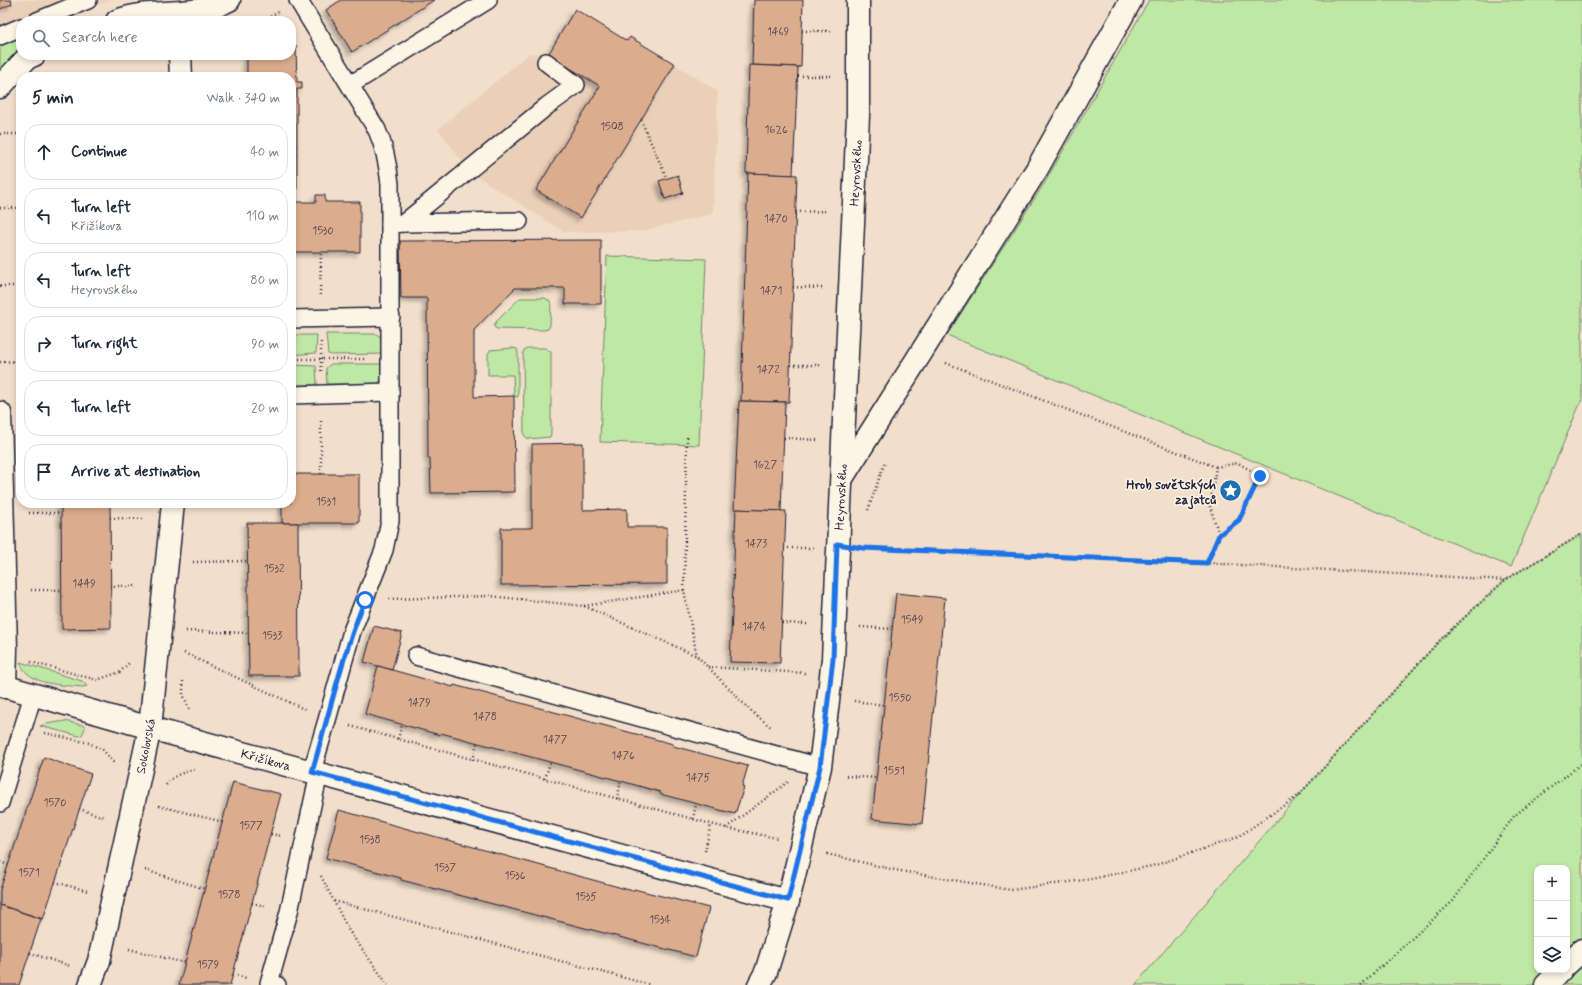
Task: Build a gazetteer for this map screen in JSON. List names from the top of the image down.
{
  "streets": {
    "street": ["Heyrovského", "Sokolovská", "Křižíkova"]
  },
  "crossings": [
    ["Heyrovského", "Křižíkova"],
    ["Sokolovská", "Křižíkova"]
  ],
  "places": {
    "place": ["Hrob sovětských zajatců"]
  },
  "house_numbers": [
    "1469",
    "1508",
    "1626",
    "1470",
    "1530",
    "1471",
    "1472",
    "1627",
    "1531",
    "1473",
    "1532",
    "1449",
    "1549",
    "1474",
    "1533",
    "1550",
    "1479",
    "1478",
    "1477",
    "1476",
    "1551",
    "1475",
    "1570",
    "1577",
    "1538",
    "1537",
    "1571",
    "1536",
    "1578",
    "1535",
    "1534",
    "1579"
  ],
  "page": {
    "search": "Search here",
    "heading": ["5 min", "Walk · 340 m"],
    "list": [
      ["Continue", "40 m"],
      ["Turn left", "Křižíkova", "110 m"],
      ["Turn left", "Heyrovského", "80 m"],
      ["Turn right", "90 m"],
      ["Turn left", "20 m"],
      "Arrive at destination"
    ],
    "map_buttons": ["+", "−"]
  }
}
